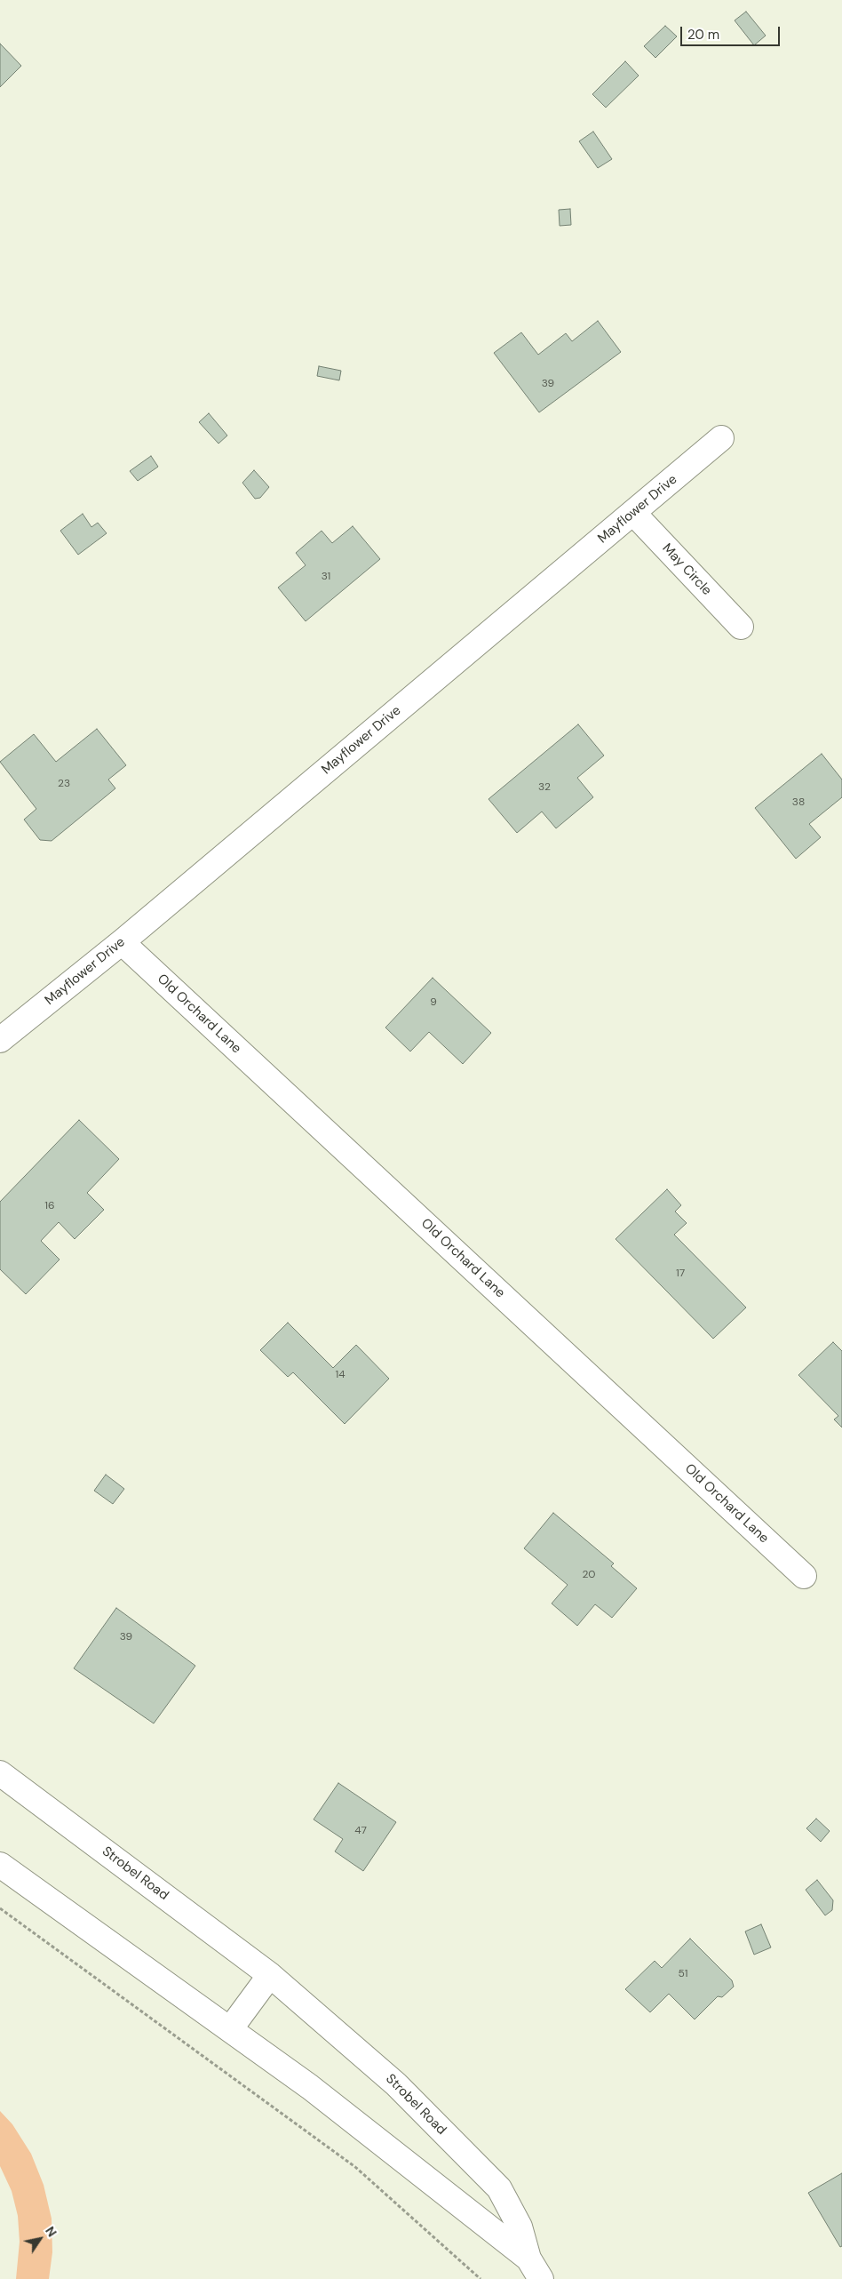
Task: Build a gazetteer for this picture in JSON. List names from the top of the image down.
{
  "streets": {
    "street": [
      "Mayflower Drive",
      "May Circle",
      "Old Orchard Lane",
      "Strobel Road"
    ]
  },
  "crossings": [
    ["Mayflower Drive", "May Circle"],
    ["Mayflower Drive", "Old Orchard Lane"]
  ],
  "house_numbers": [
    "39",
    "31",
    "23",
    "32",
    "38",
    "9",
    "16",
    "17",
    "14",
    "20",
    "39",
    "47",
    "51"
  ],
  "scale_bar": "20 m",
  "north": "top right"
}
